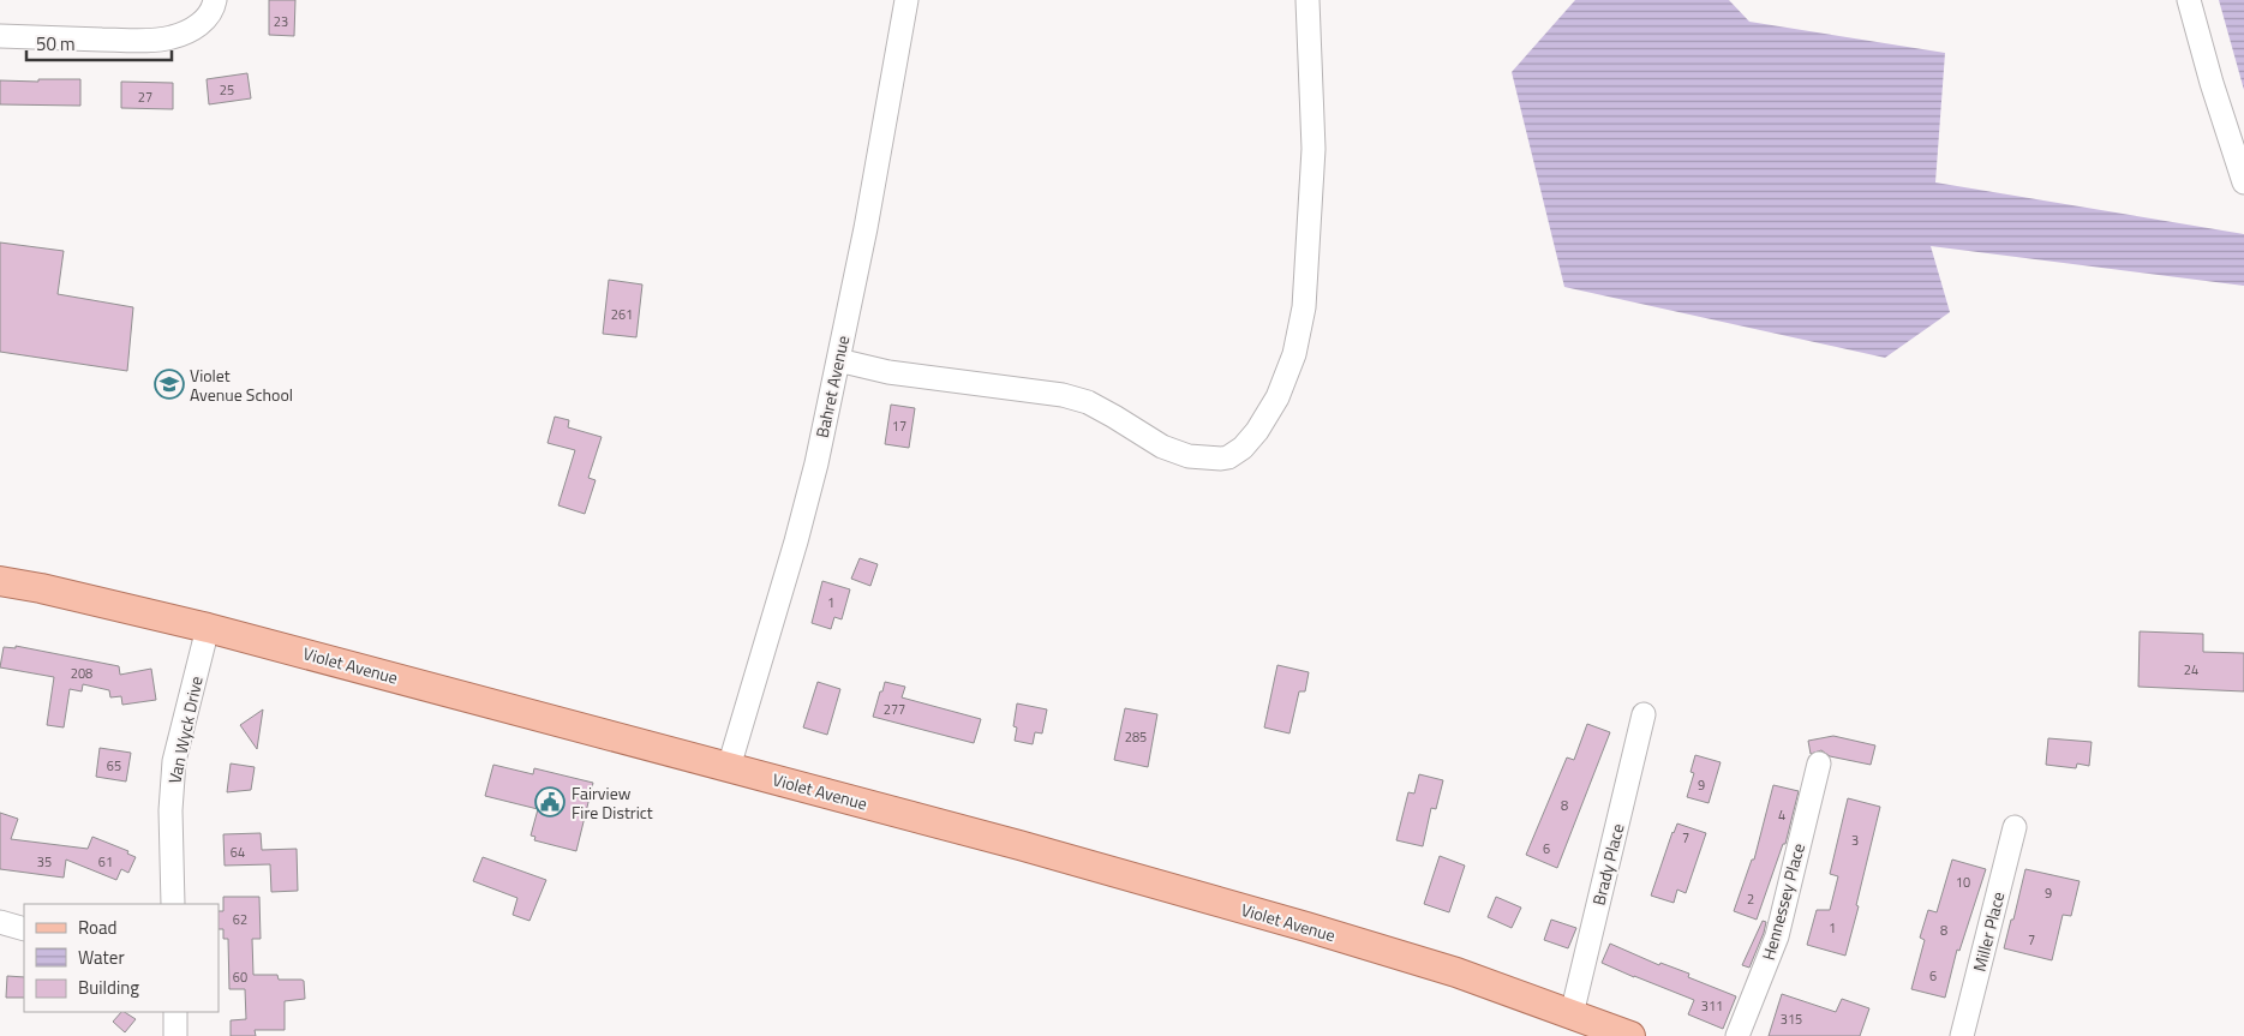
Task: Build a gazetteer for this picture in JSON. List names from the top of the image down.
{
  "streets": {
    "main road": ["Violet Avenue"],
    "street": [
      "Bahret Avenue",
      "Van Wyck Drive",
      "Brady Place",
      "Hennessey Place",
      "Miller Place"
    ]
  },
  "crossings": [
    ["Bahret Avenue", "Violet Avenue"],
    ["Violet Avenue", "Van Wyck Drive"],
    ["Violet Avenue", "Brady Place"]
  ],
  "places": {
    "school or university": ["Violet Avenue School"],
    "public building": ["Fairview Fire District"]
  },
  "house_numbers": [
    "23",
    "25",
    "27",
    "261",
    "17",
    "1",
    "24",
    "208",
    "277",
    "285",
    "65",
    "9",
    "8",
    "4",
    "7",
    "3",
    "6",
    "64",
    "35",
    "61",
    "10",
    "9",
    "2",
    "62",
    "1",
    "8",
    "7",
    "6",
    "60",
    "311",
    "315"
  ],
  "legend": ["Road", "Water", "Building"],
  "scale_bar": "50 m"
}
